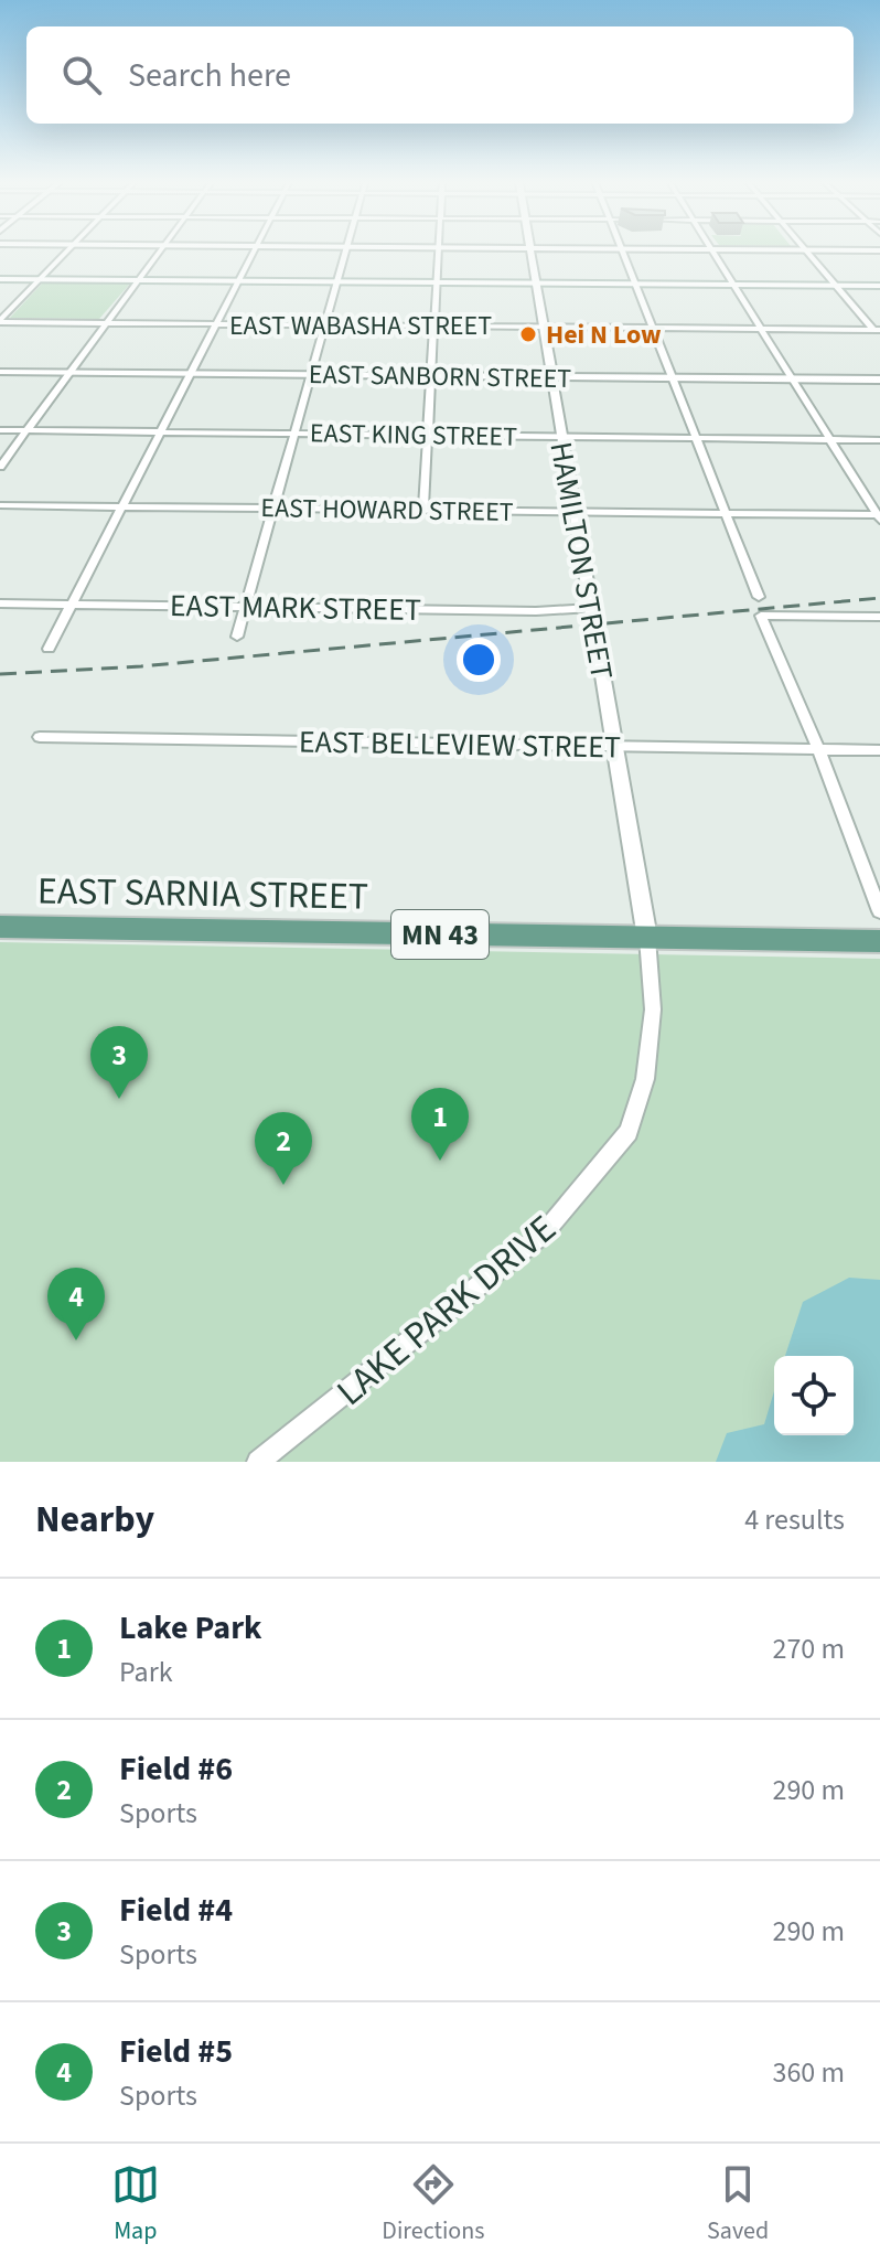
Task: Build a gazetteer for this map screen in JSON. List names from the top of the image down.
{
  "streets": {
    "main road": ["EAST SARNIA STREET", "MN 43"],
    "street": [
      "EAST WABASHA STREET",
      "EAST SANBORN STREET",
      "EAST KING STREET",
      "EAST HOWARD STREET",
      "HAMILTON STREET",
      "EAST MARK STREET",
      "EAST BELLEVIEW STREET",
      "LAKE PARK DRIVE"
    ]
  },
  "crossings": [
    ["EAST WABASHA STREET", "HAMILTON STREET"],
    ["EAST SANBORN STREET", "HAMILTON STREET"],
    ["EAST KING STREET", "HAMILTON STREET"],
    ["EAST HOWARD STREET", "HAMILTON STREET"],
    ["HAMILTON STREET", "EAST MARK STREET"],
    ["HAMILTON STREET", "EAST BELLEVIEW STREET"],
    ["HAMILTON STREET", "EAST SARNIA STREET"],
    ["HAMILTON STREET", "LAKE PARK DRIVE"],
    ["EAST SARNIA STREET", "LAKE PARK DRIVE"]
  ],
  "places": ["Hei N Low"],
  "page": {
    "search": "Search here",
    "pins": [
      "3",
      "1",
      "2",
      "4"
    ],
    "heading": ["Nearby", "4 results"],
    "list": [
      {
        "mark": "1",
        "name": "Lake Park",
        "note": "Park",
        "value": "270 m"
      },
      {
        "mark": "2",
        "name": "Field #6",
        "note": "Sports",
        "value": "290 m"
      },
      {
        "mark": "3",
        "name": "Field #4",
        "note": "Sports",
        "value": "290 m"
      },
      {
        "mark": "4",
        "name": "Field #5",
        "note": "Sports",
        "value": "360 m"
      }
    ],
    "nav": ["Map", "Directions", "Saved"]
  }
}
